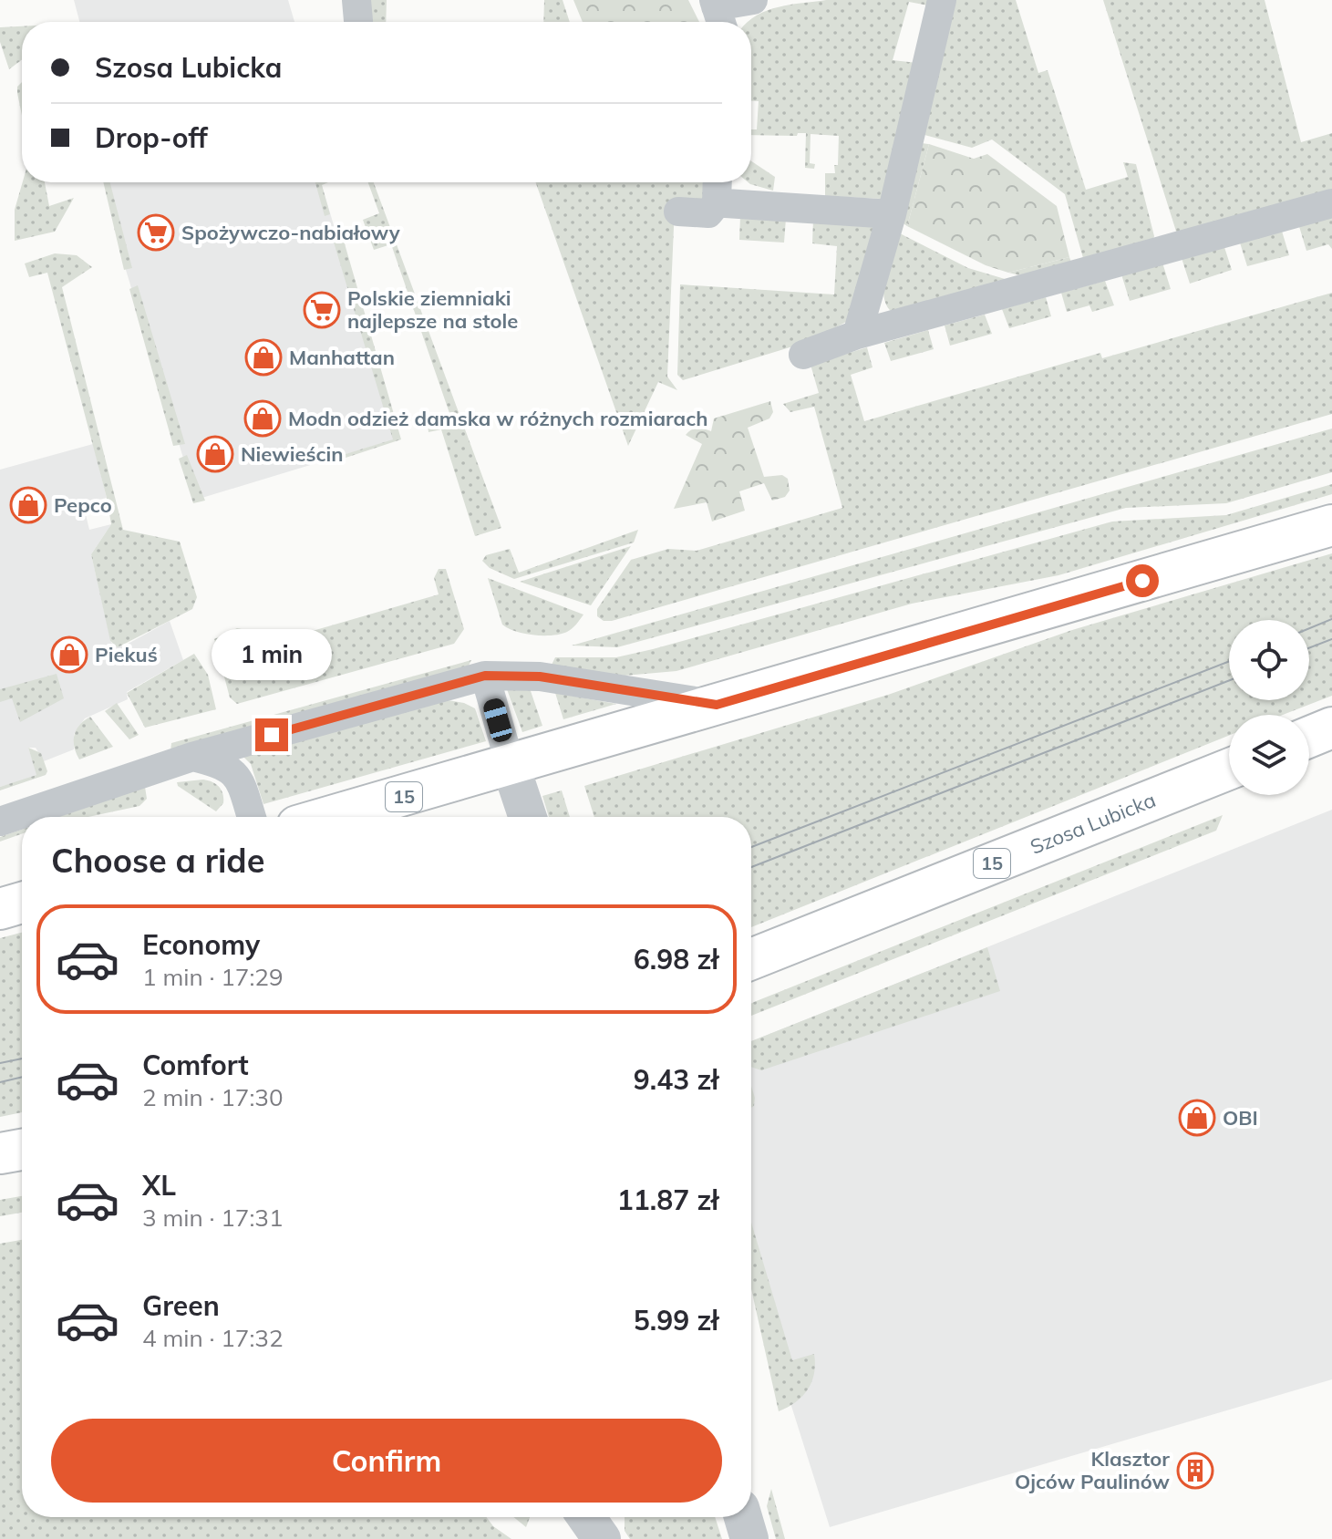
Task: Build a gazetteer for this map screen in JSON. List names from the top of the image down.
{
  "streets": {
    "main road": ["15", "Szosa Lubicka"]
  },
  "places": {
    "supermarket": ["Spożywczo-nabiałowy", "Polskie ziemniaki najlepsze na stole"],
    "shop": [
      "Manhattan",
      "Modn odzież damska w różnych rozmiarach",
      "Niewieścin",
      "Pepco",
      "Piekuś",
      "OBI"
    ],
    "building": ["Klasztor Ojców Paulinów"]
  },
  "page": {
    "banner": ["Szosa Lubicka", "Drop-off"],
    "bubble": "1 min",
    "heading": "Choose a ride",
    "list": [
      {
        "name": "Economy",
        "note": "1 min · 17:29",
        "value": "6.98 zł"
      },
      {
        "name": "Comfort",
        "note": "2 min · 17:30",
        "value": "9.43 zł"
      },
      {
        "name": "XL",
        "note": "3 min · 17:31",
        "value": "11.87 zł"
      },
      {
        "name": "Green",
        "note": "4 min · 17:32",
        "value": "5.99 zł"
      }
    ],
    "buttons": "Confirm"
  }
}
